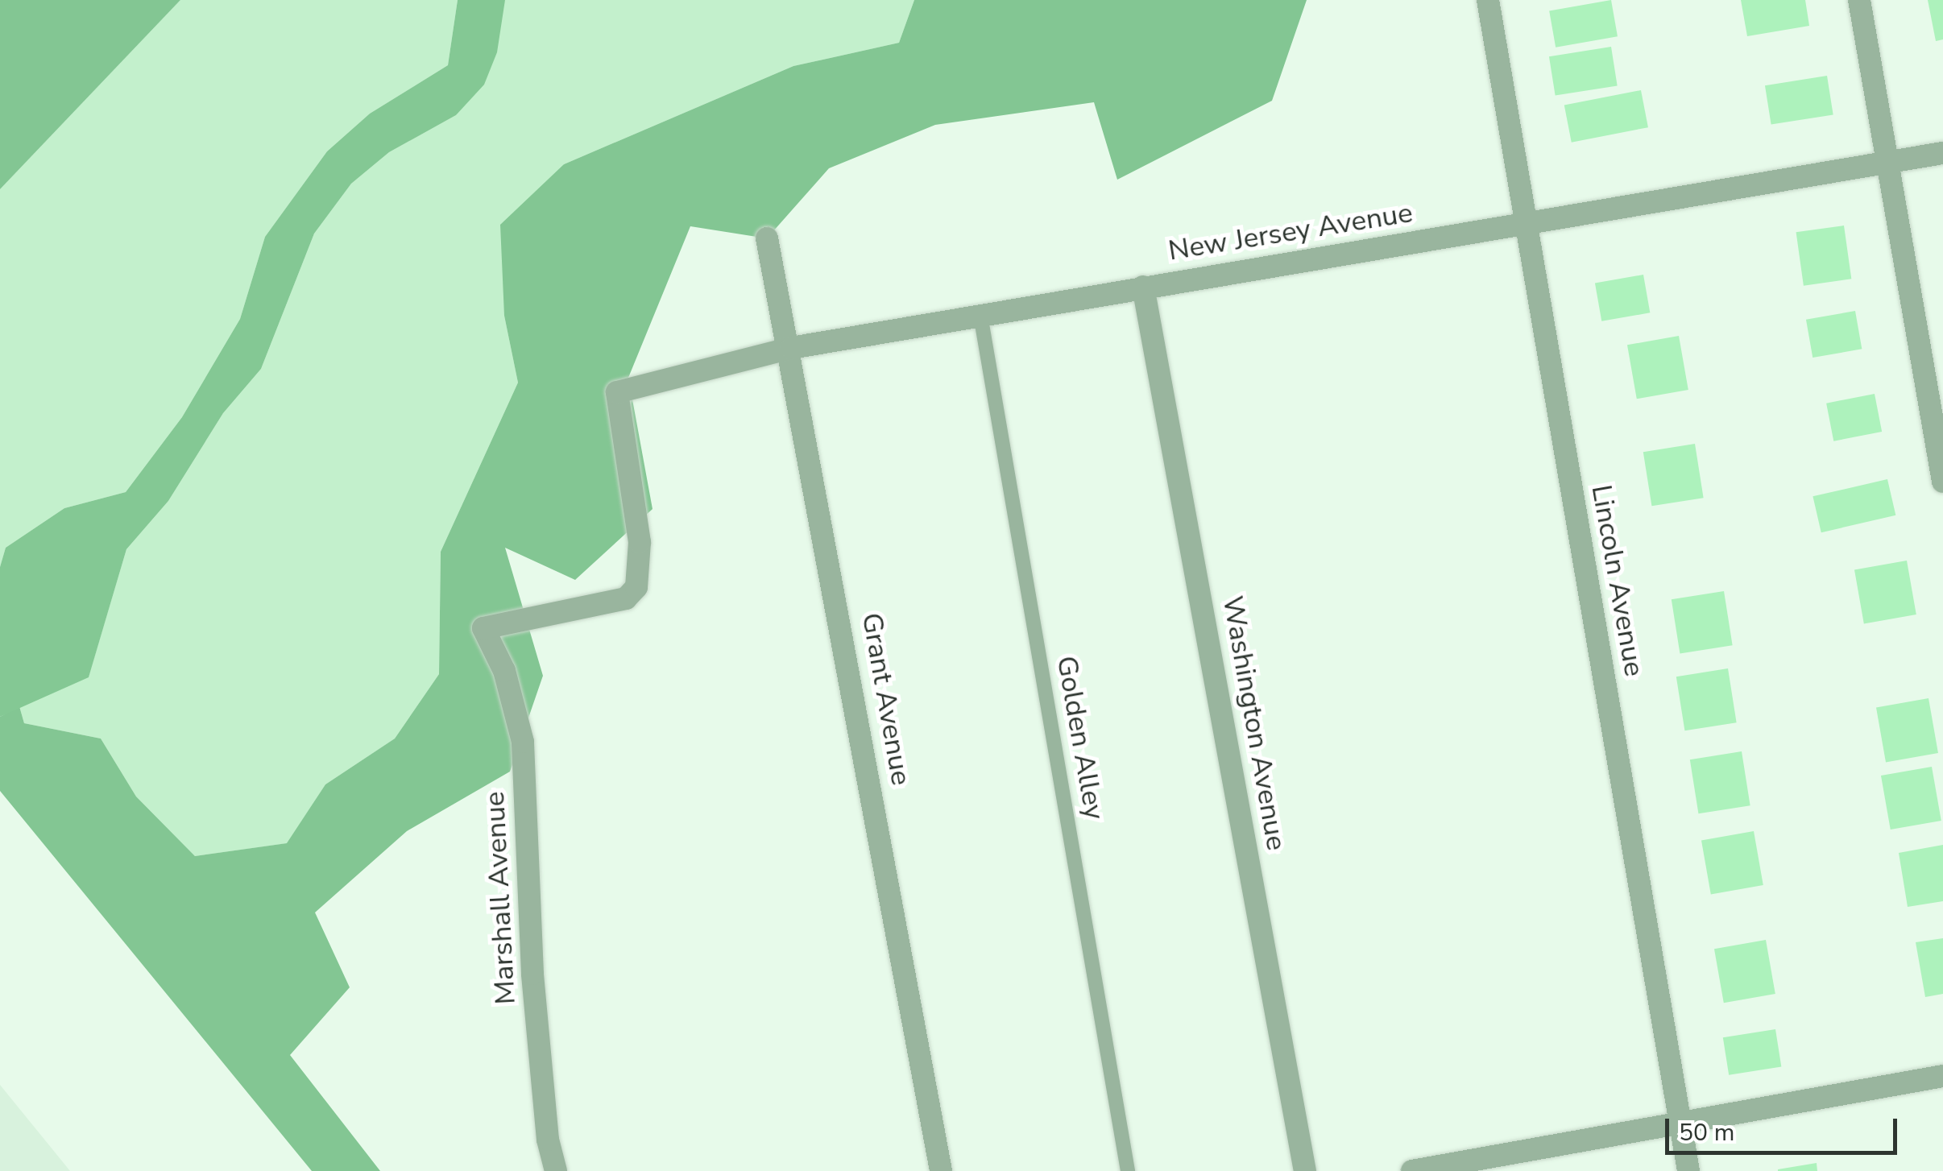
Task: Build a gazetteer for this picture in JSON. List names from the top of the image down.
{
  "streets": {
    "street": [
      "New Jersey Avenue",
      "Lincoln Avenue",
      "Grant Avenue",
      "Washington Avenue",
      "Marshall Avenue"
    ],
    "lane": ["Golden Alley"]
  },
  "crossings": [
    ["New Jersey Avenue", "Lincoln Avenue"],
    ["New Jersey Avenue", "Grant Avenue"],
    ["New Jersey Avenue", "Washington Avenue"],
    ["New Jersey Avenue", "Golden Alley"],
    ["New Jersey Avenue", "Marshall Avenue"]
  ],
  "scale_bar": "50 m"
}
